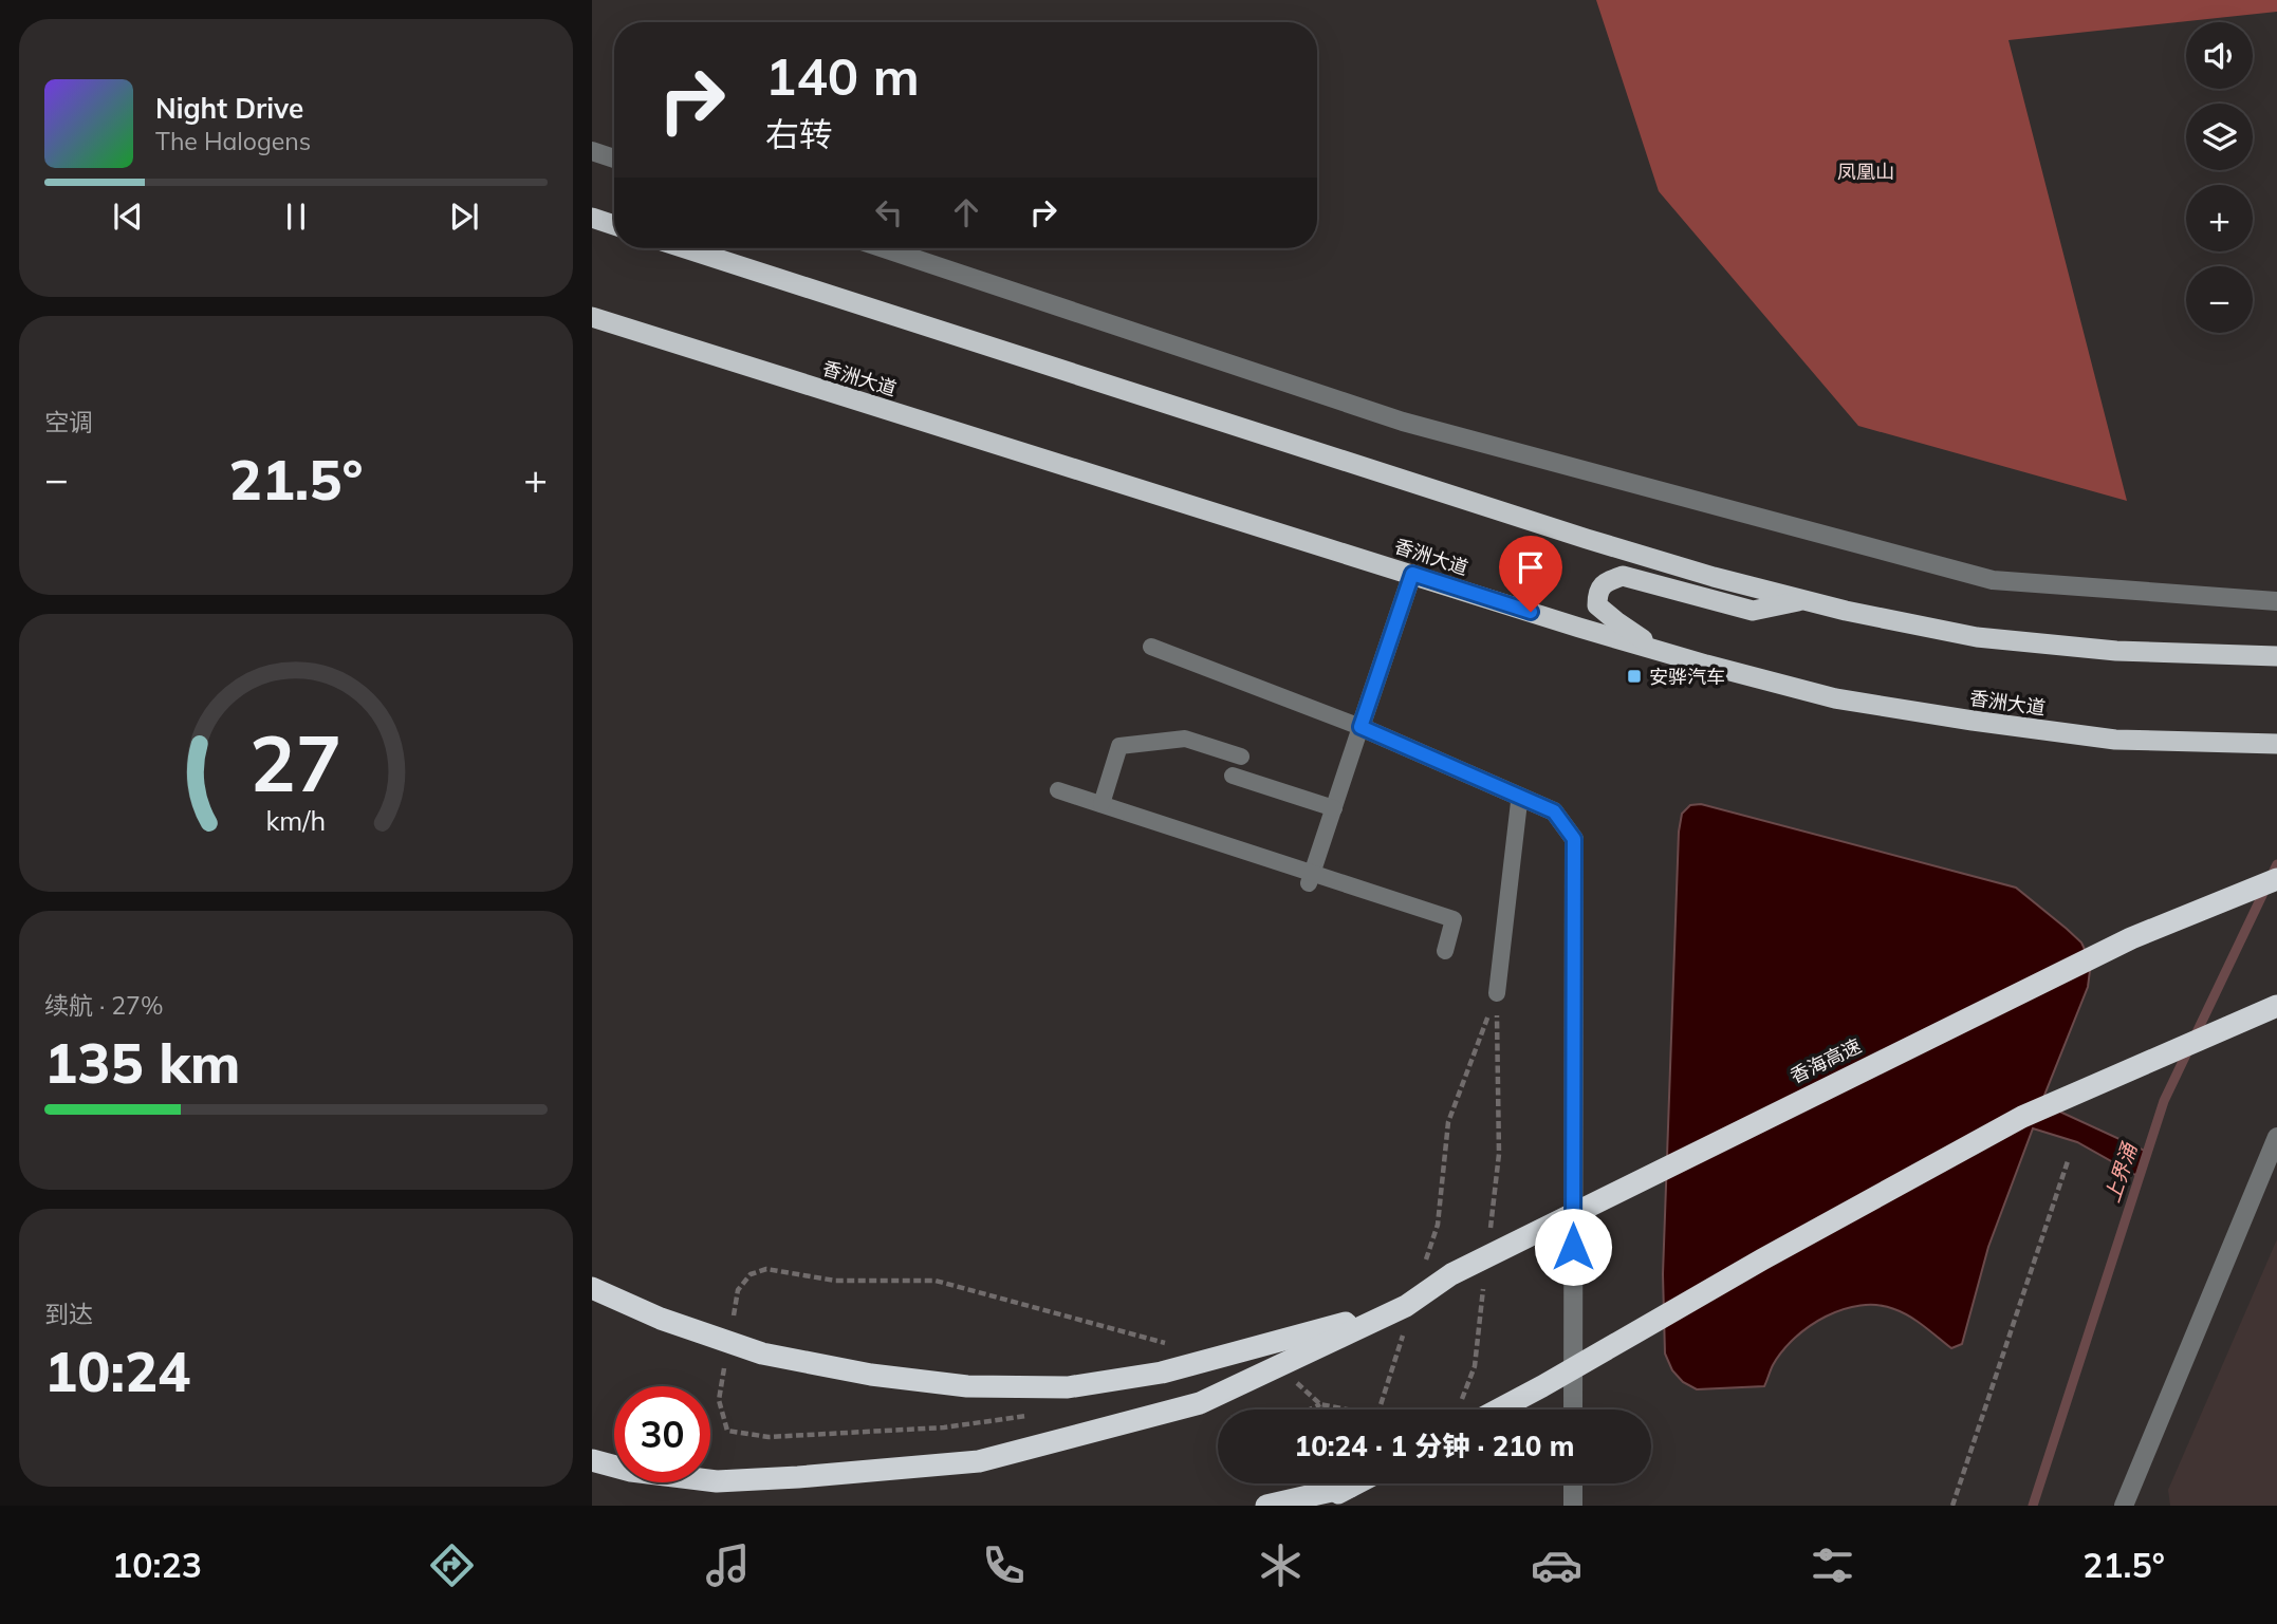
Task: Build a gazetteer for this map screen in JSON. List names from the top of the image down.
{
  "streets": {
    "highway": ["香洲大道", "香海高速"]
  },
  "water": ["上界涌"],
  "parks": ["凤凰山"],
  "places": {
    "transit": ["安骅汽车"]
  },
  "page": {
    "map_buttons": ["+", "−"],
    "turn": ["140 m", "右转"],
    "song": ["Night Drive", "The Halogens"],
    "tile": [
      "空调",
      ["续航 · 27%", "135 km"],
      ["到达", "10:24"]
    ],
    "heat": ["−", "21.5°", "+"],
    "limit": "30",
    "trip": "10:24 · 1 分钟 · 210 m",
    "tabs": ["10:23", "21.5°"],
    "gauge": ["27", "km/h"]
  }
}
